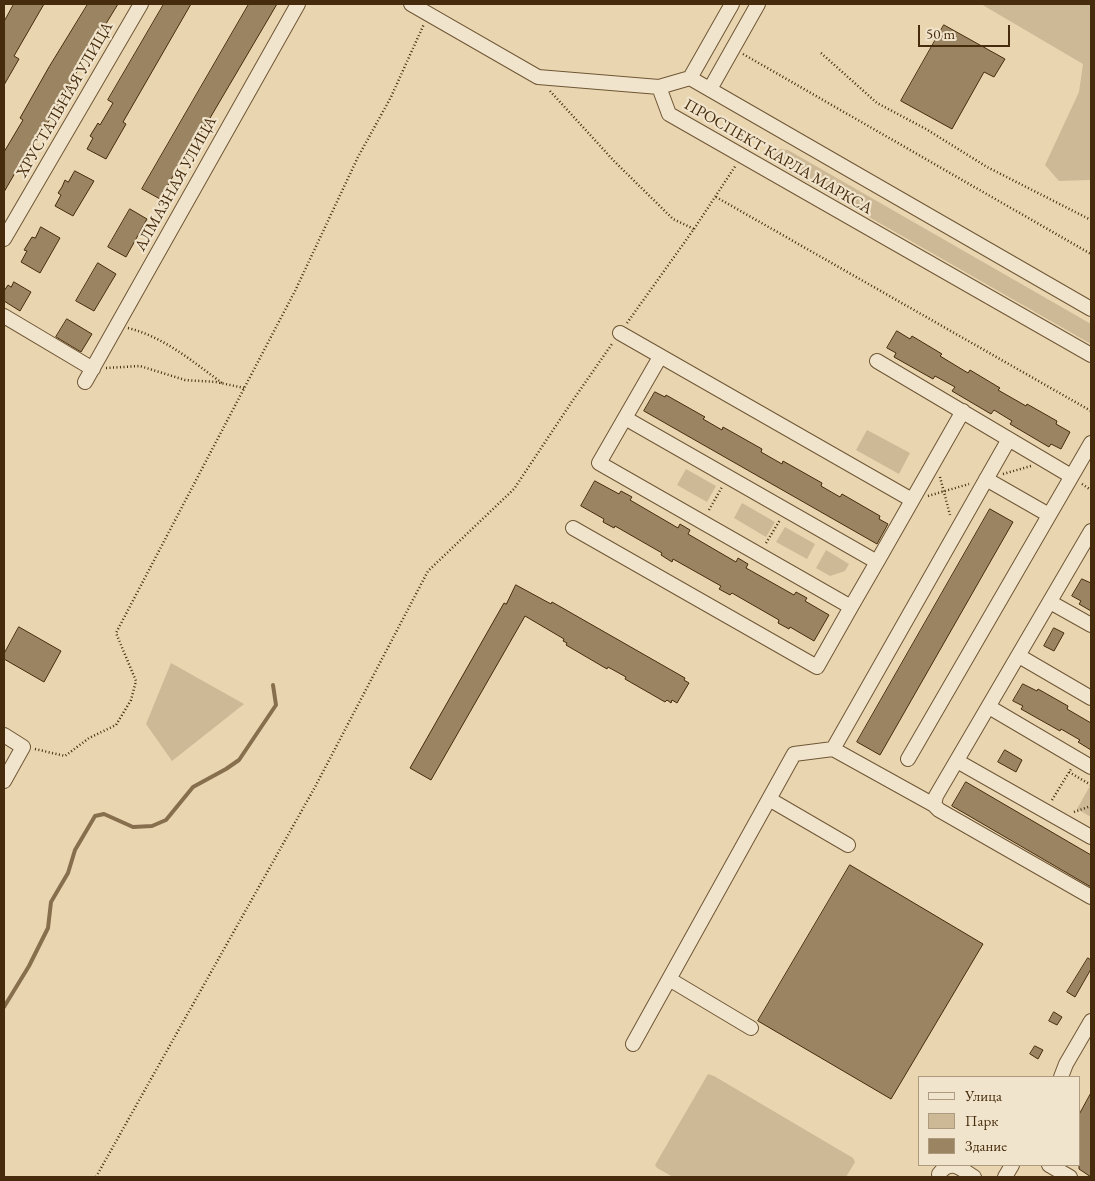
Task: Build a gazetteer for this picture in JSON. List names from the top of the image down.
{
  "streets": {
    "street": ["ХРУСТАЛЬНАЯ УЛИЦА", "ПРОСПЕКТ КАРЛА МАРКСА", "АЛМАЗНАЯ УЛИЦА"]
  },
  "legend": ["Улица", "Парк", "Здание"],
  "scale_bar": "50 m"
}
